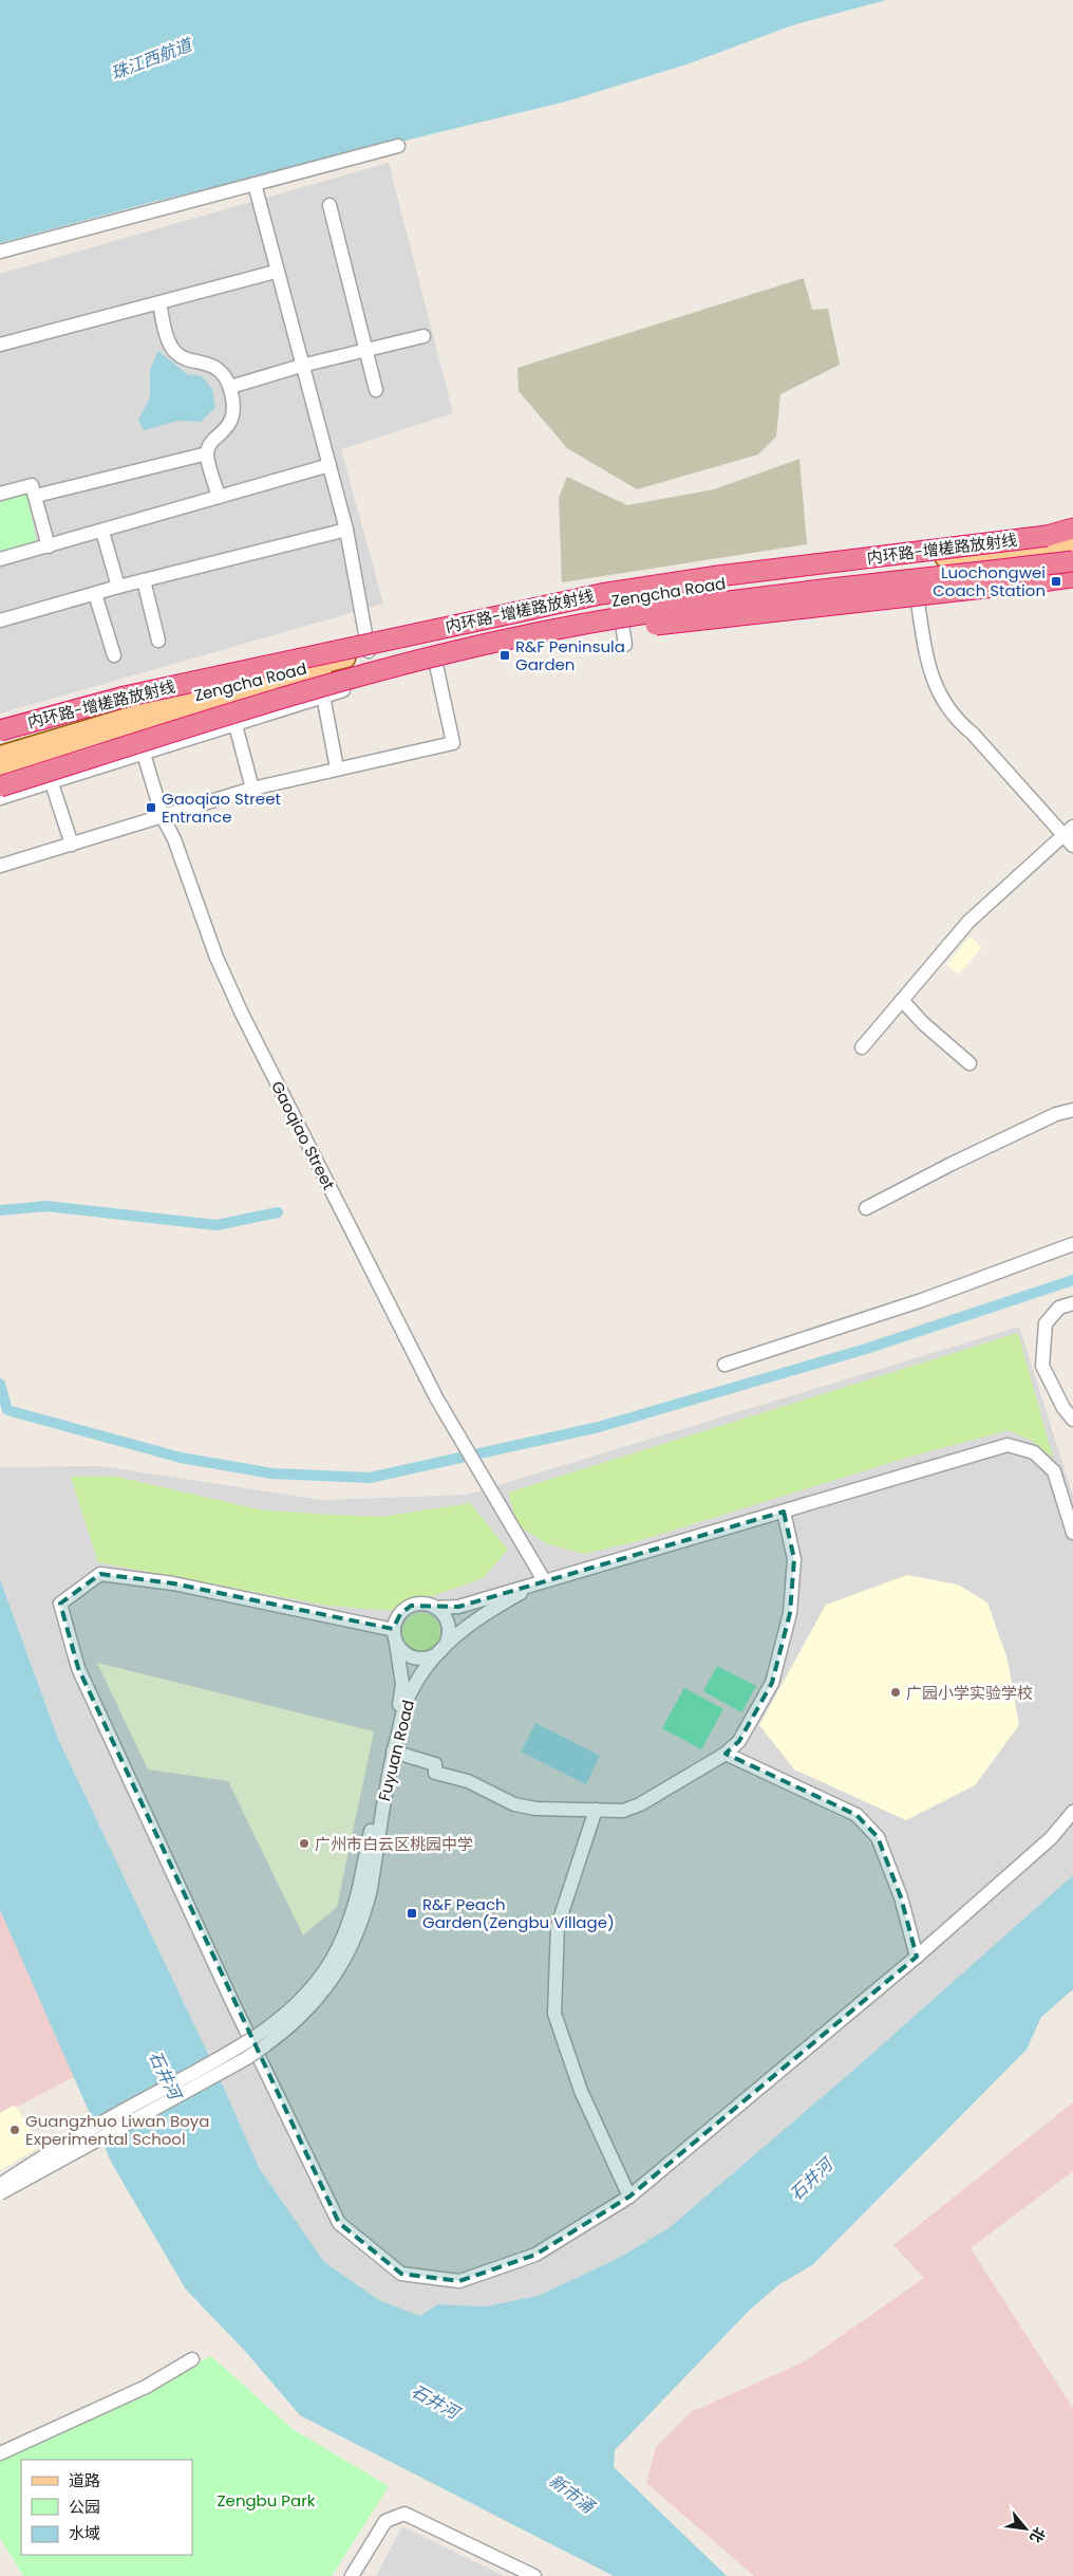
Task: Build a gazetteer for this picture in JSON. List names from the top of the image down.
{
  "streets": {
    "highway": ["内环路-增槎路放射线", "Zengcha Road"],
    "street": ["Gaoqiao Street", "Fuyuan Road"]
  },
  "crossings": [
    ["内环路-增槎路放射线", "Zengcha Road"],
    ["Gaoqiao Street", "Fuyuan Road"]
  ],
  "water": ["珠江西航道", "石井河", "新市涌"],
  "parks": ["Zengbu Park"],
  "places": {
    "transit": [
      "Luochongwei Coach Station",
      "R&F Peninsula Garden",
      "Gaoqiao Street Entrance",
      "R&F Peach Garden(Zengbu Village)"
    ],
    "other": ["广园小学实验学校", "广州市白云区桃园中学", "Guangzhuo Liwan Boya Experimental School"]
  },
  "legend": ["道路", "公园", "水域"],
  "north": "bottom right"
}
